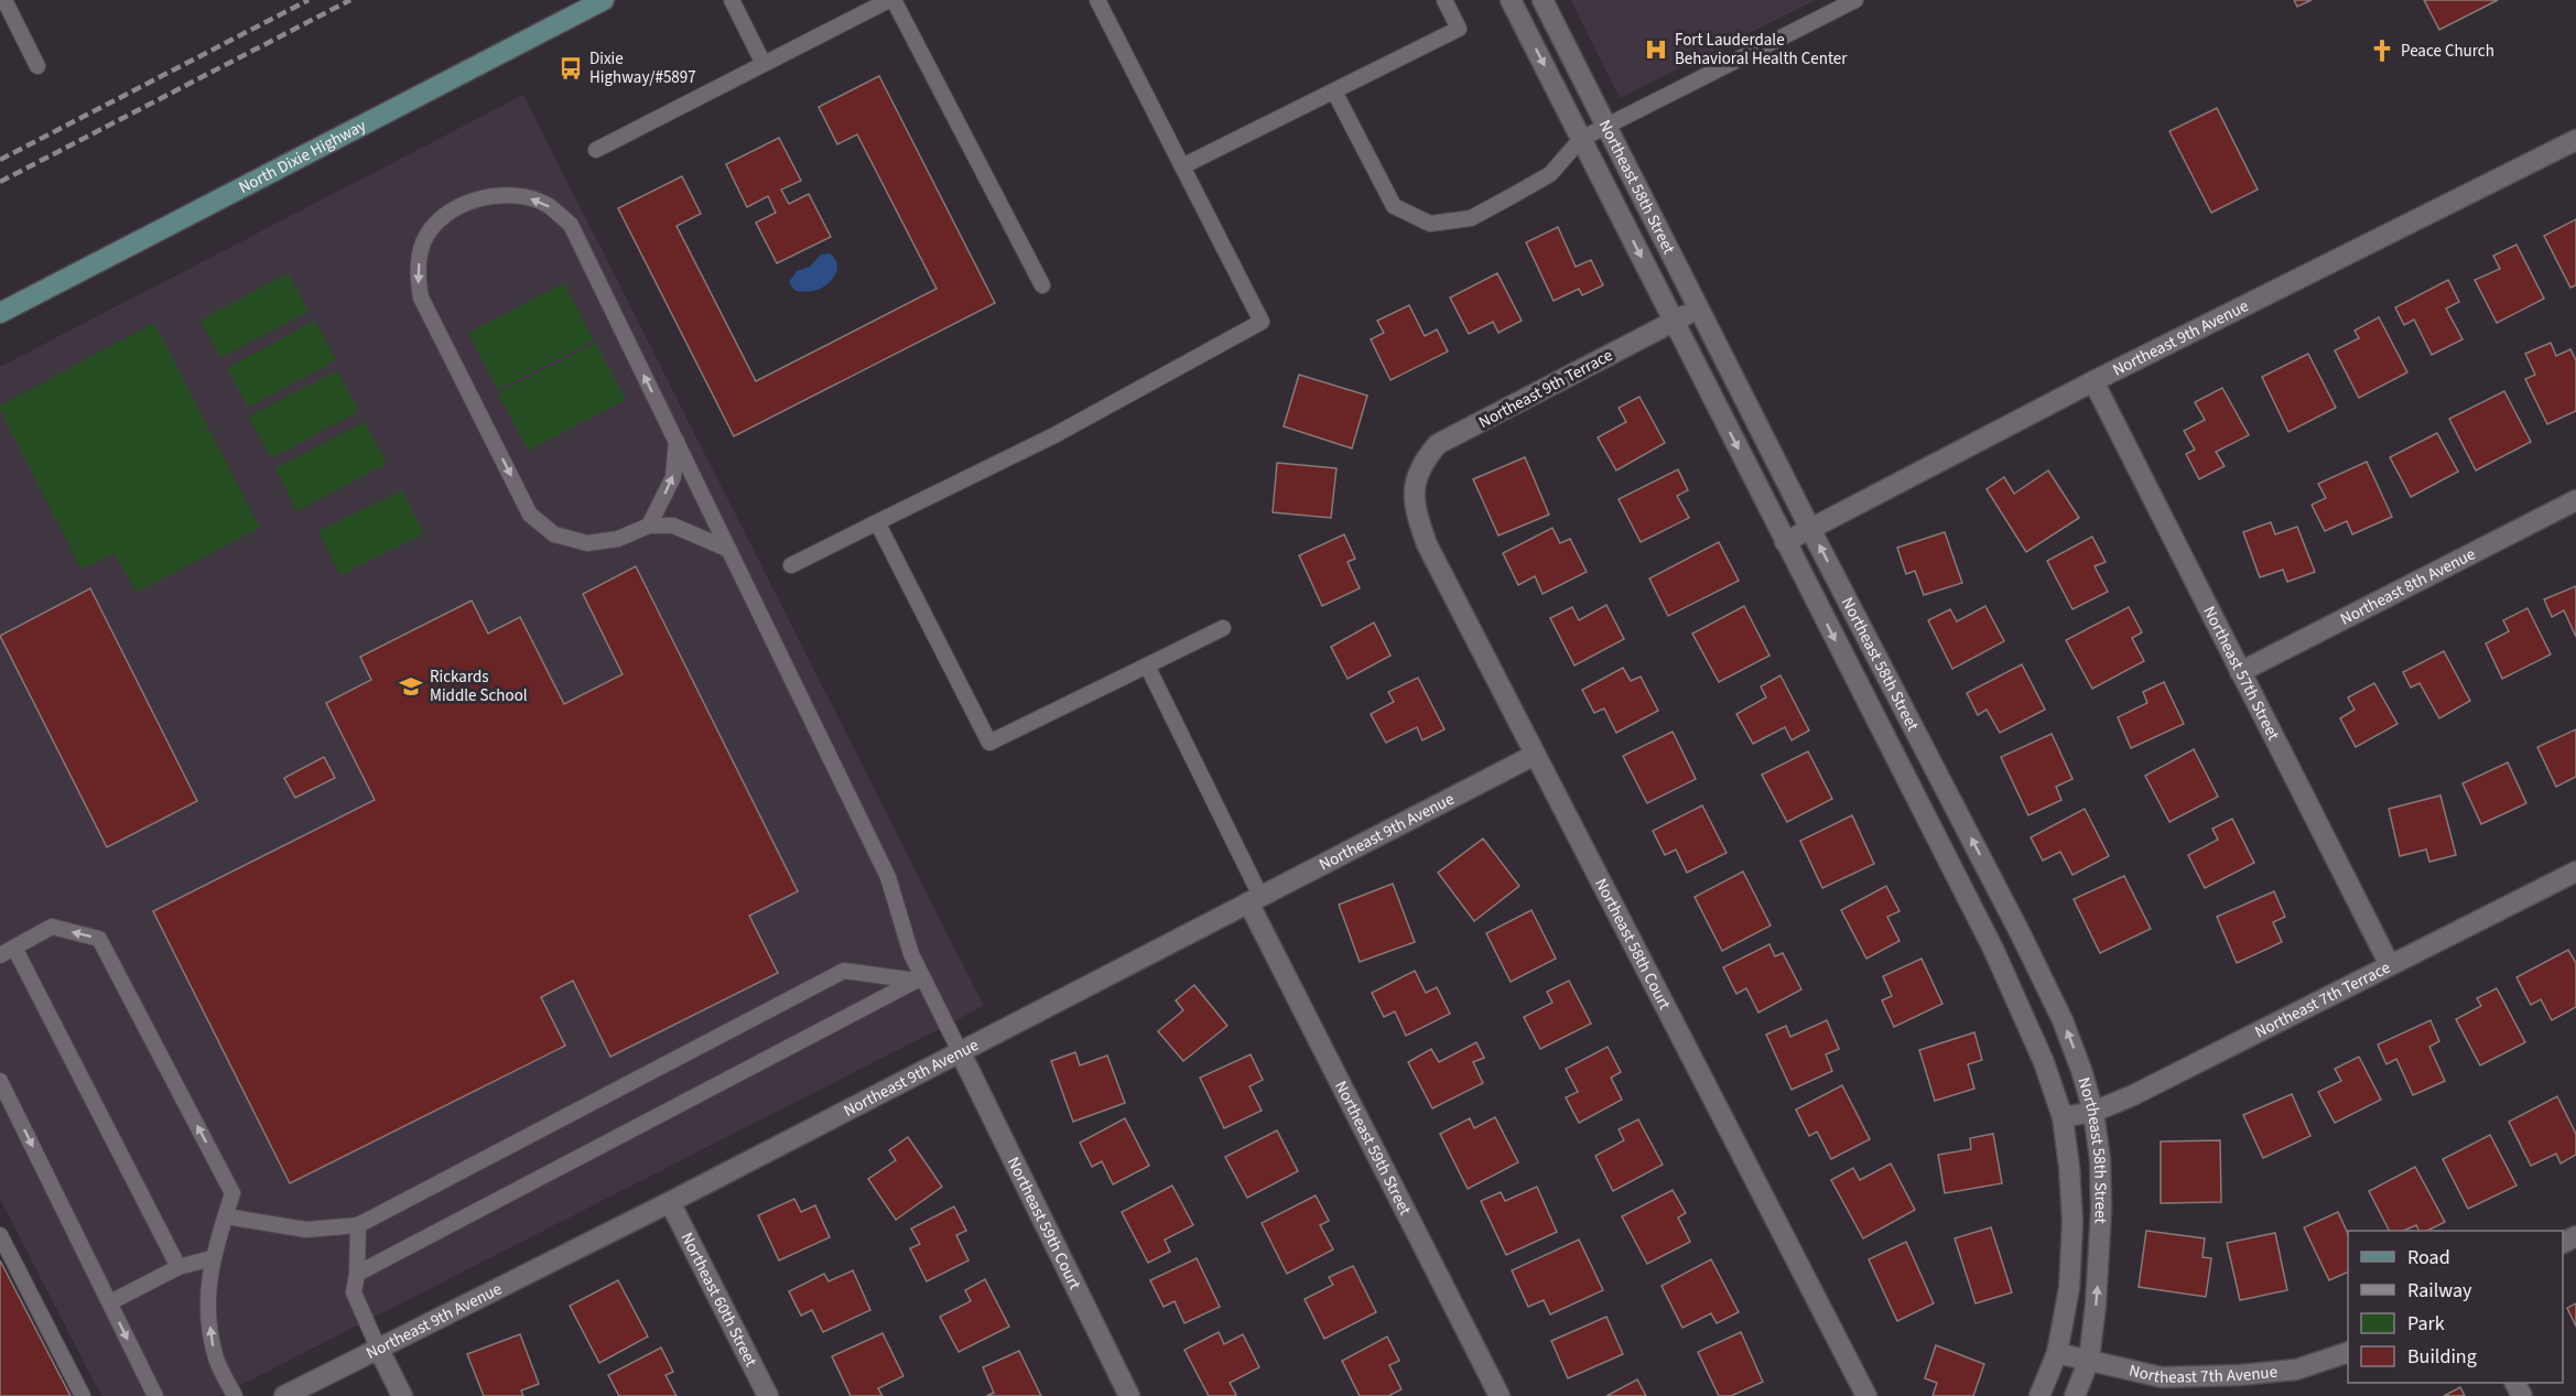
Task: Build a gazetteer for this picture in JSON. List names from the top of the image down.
{
  "streets": {
    "main road": ["North Dixie Highway"],
    "street": [
      "Northeast 58th Street",
      "Northeast 9th Avenue",
      "Northeast 9th Terrace",
      "Northeast 8th Avenue",
      "Northeast 57th Street",
      "Northeast 58th Court",
      "Northeast 7th Terrace",
      "Northeast 59th Street",
      "Northeast 59th Court",
      "Northeast 60th Street",
      "Northeast 7th Avenue"
    ]
  },
  "crossings": [
    ["Northeast 58th Street", "Northeast 9th Avenue"],
    ["Northeast 58th Street", "Northeast 9th Terrace"],
    ["Northeast 58th Street", "Northeast 7th Terrace"],
    ["Northeast 58th Street", "Northeast 7th Avenue"],
    ["Northeast 9th Avenue", "Northeast 57th Street"],
    ["Northeast 9th Avenue", "Northeast 58th Court"],
    ["Northeast 9th Avenue", "Northeast 59th Street"],
    ["Northeast 9th Avenue", "Northeast 59th Court"],
    ["Northeast 9th Avenue", "Northeast 60th Street"],
    ["Northeast 9th Terrace", "Northeast 58th Court"],
    ["Northeast 8th Avenue", "Northeast 57th Street"],
    ["Northeast 57th Street", "Northeast 7th Terrace"]
  ],
  "places": {
    "hospital": ["Fort Lauderdale Behavioral Health Center"],
    "church": ["Peace Church"],
    "bus stop": ["Dixie Highway/#5897"],
    "school or university": ["Rickards Middle School"]
  },
  "legend": [
    "Road",
    "Railway",
    "Park",
    "Building"
  ]
}
